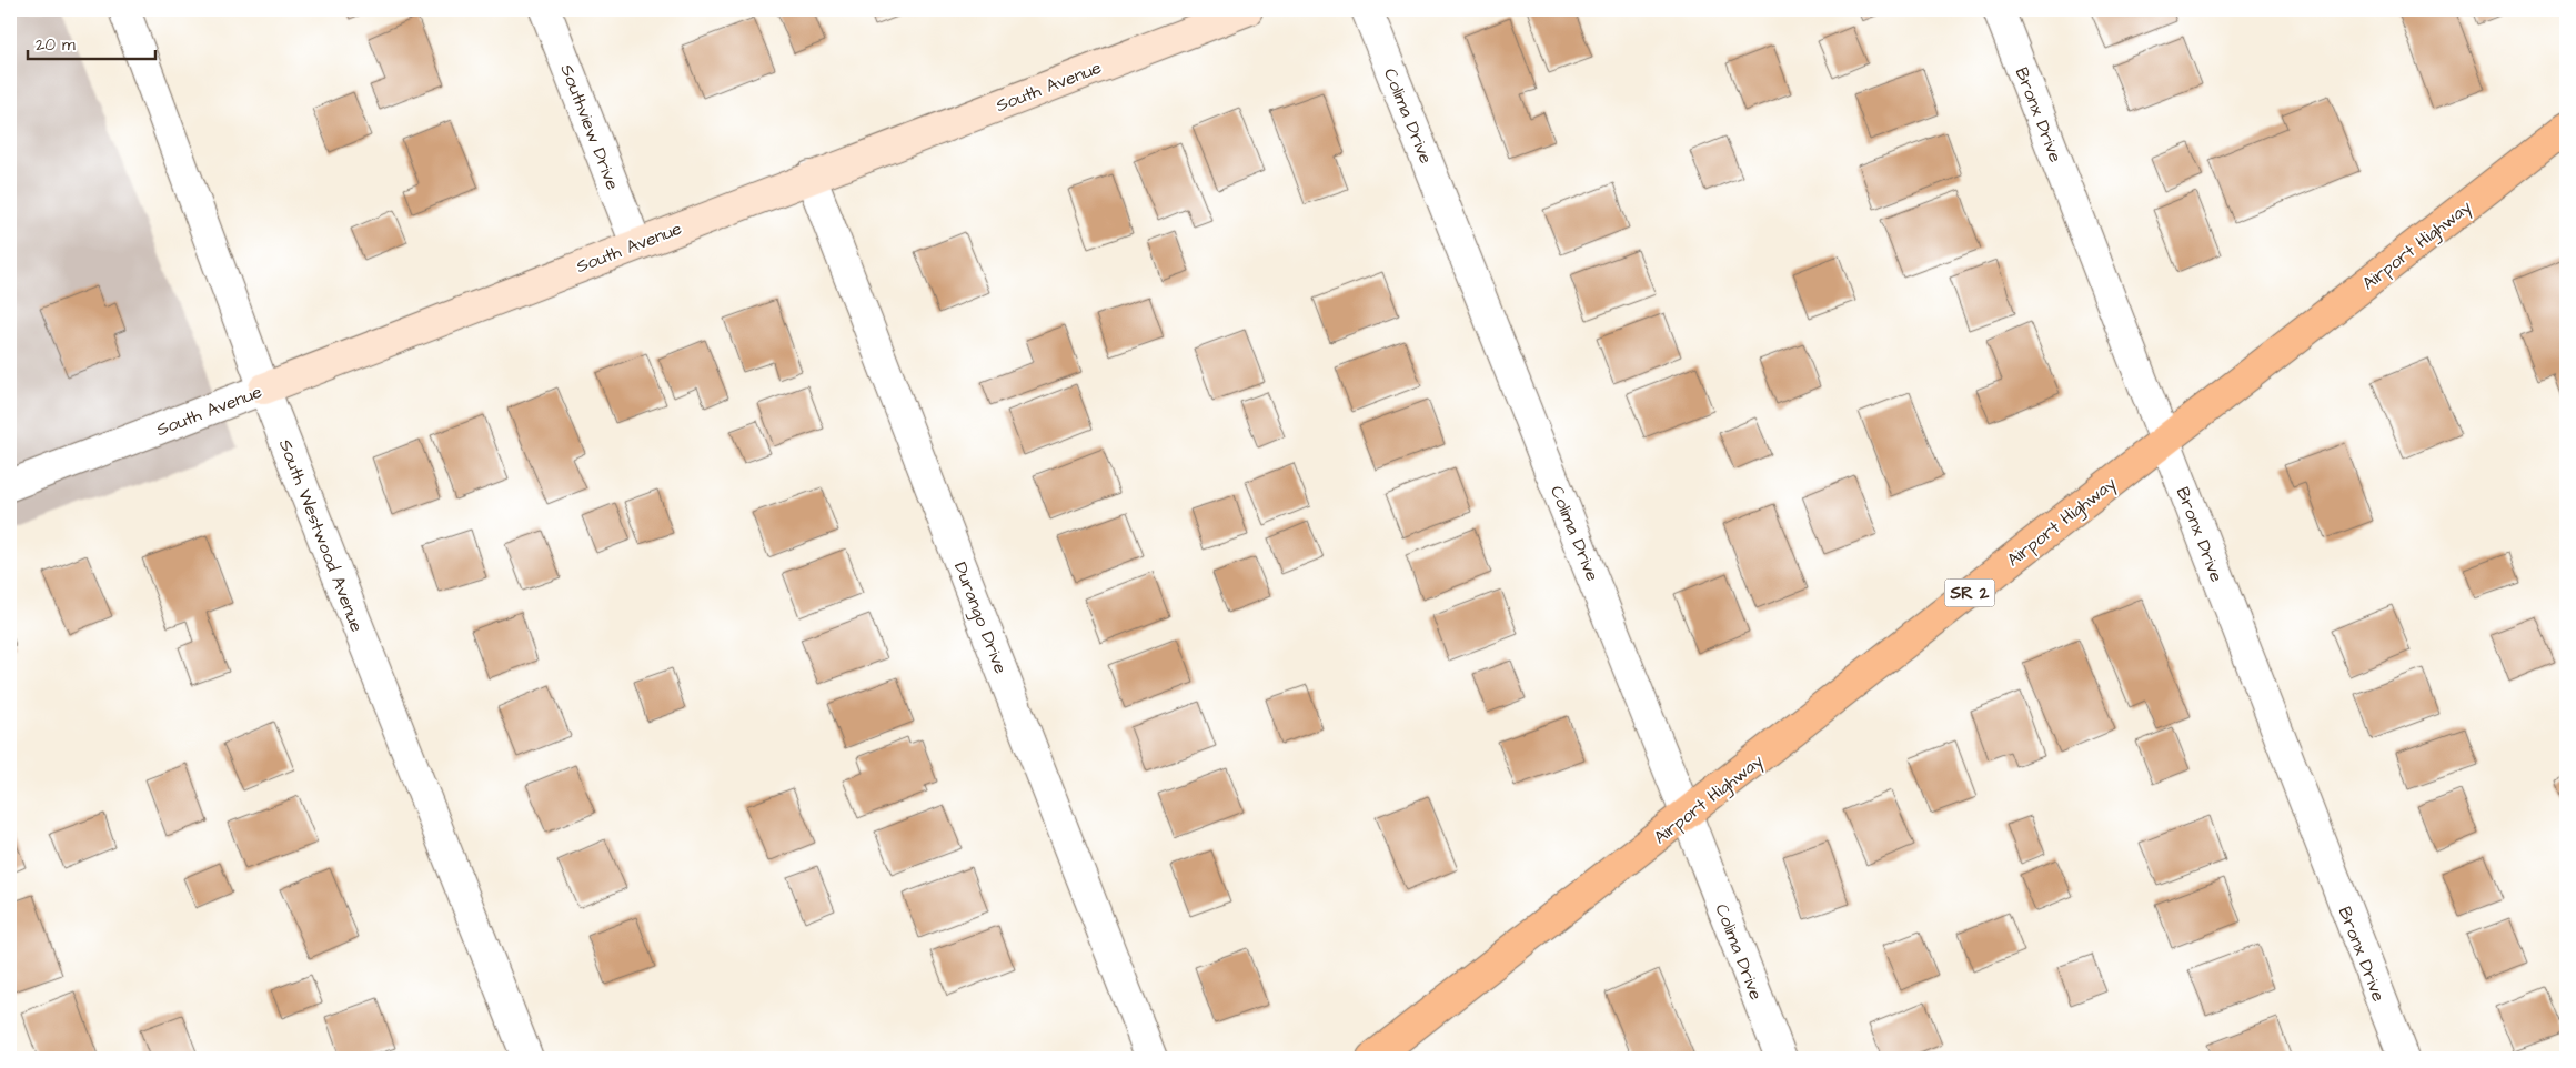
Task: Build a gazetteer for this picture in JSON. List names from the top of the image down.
{
  "streets": {
    "main road": ["Airport Highway", "SR 2"],
    "street": [
      "South Avenue",
      "Bronx Drive",
      "Colima Drive",
      "Southview Drive",
      "South Westwood Avenue",
      "Durango Drive"
    ]
  },
  "crossings": [
    ["South Avenue", "Southview Drive"],
    ["South Avenue", "South Westwood Avenue"],
    ["South Avenue", "Durango Drive"],
    ["Bronx Drive", "Airport Highway"],
    ["Colima Drive", "Airport Highway"]
  ],
  "scale_bar": "20 m"
}
